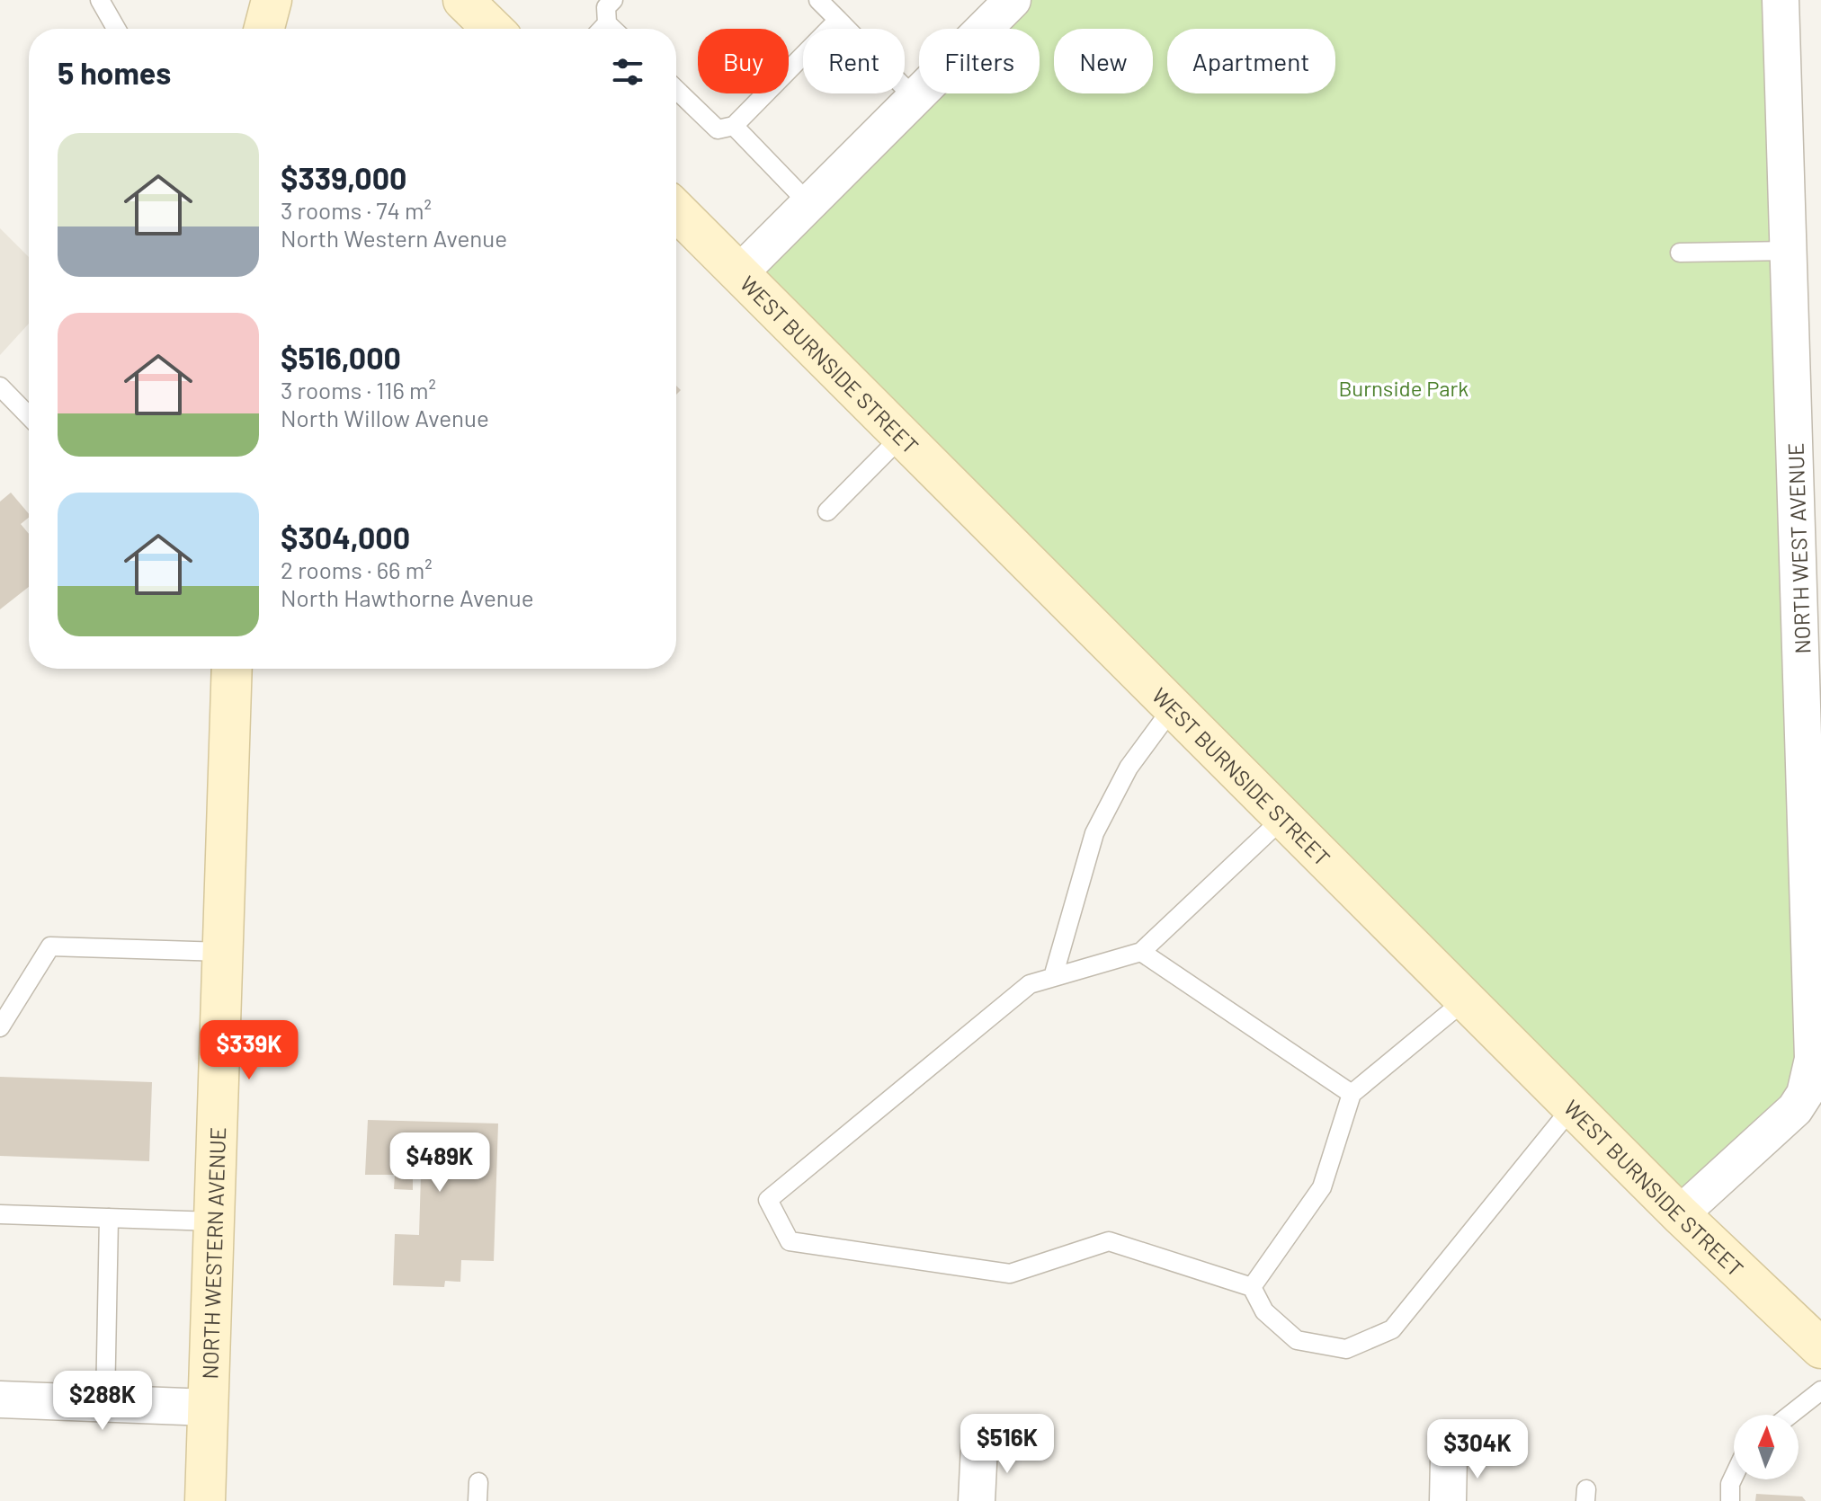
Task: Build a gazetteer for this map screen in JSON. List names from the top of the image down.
{
  "streets": {
    "main road": ["WEST BURNSIDE STREET", "NORTH WESTERN AVENUE"],
    "street": ["NORTH WEST AVENUE"]
  },
  "crossings": [
    ["WEST BURNSIDE STREET", "NORTH WEST AVENUE"]
  ],
  "parks": ["Burnside Park"],
  "north": "top",
  "page": {
    "chip": [
      "Buy",
      "Rent",
      "Filters",
      "New",
      "Apartment"
    ],
    "heading": "5 homes",
    "list": [
      {
        "name": "$339,000",
        "note": "3 rooms · 74 m² · North Western Avenue"
      },
      {
        "name": "$516,000",
        "note": "3 rooms · 116 m² · North Willow Avenue"
      },
      {
        "name": "$304,000",
        "note": "2 rooms · 66 m² · North Hawthorne Avenue"
      }
    ],
    "price": [
      "$339K",
      "$489K",
      "$288K",
      "$516K",
      "$304K"
    ]
  }
}
